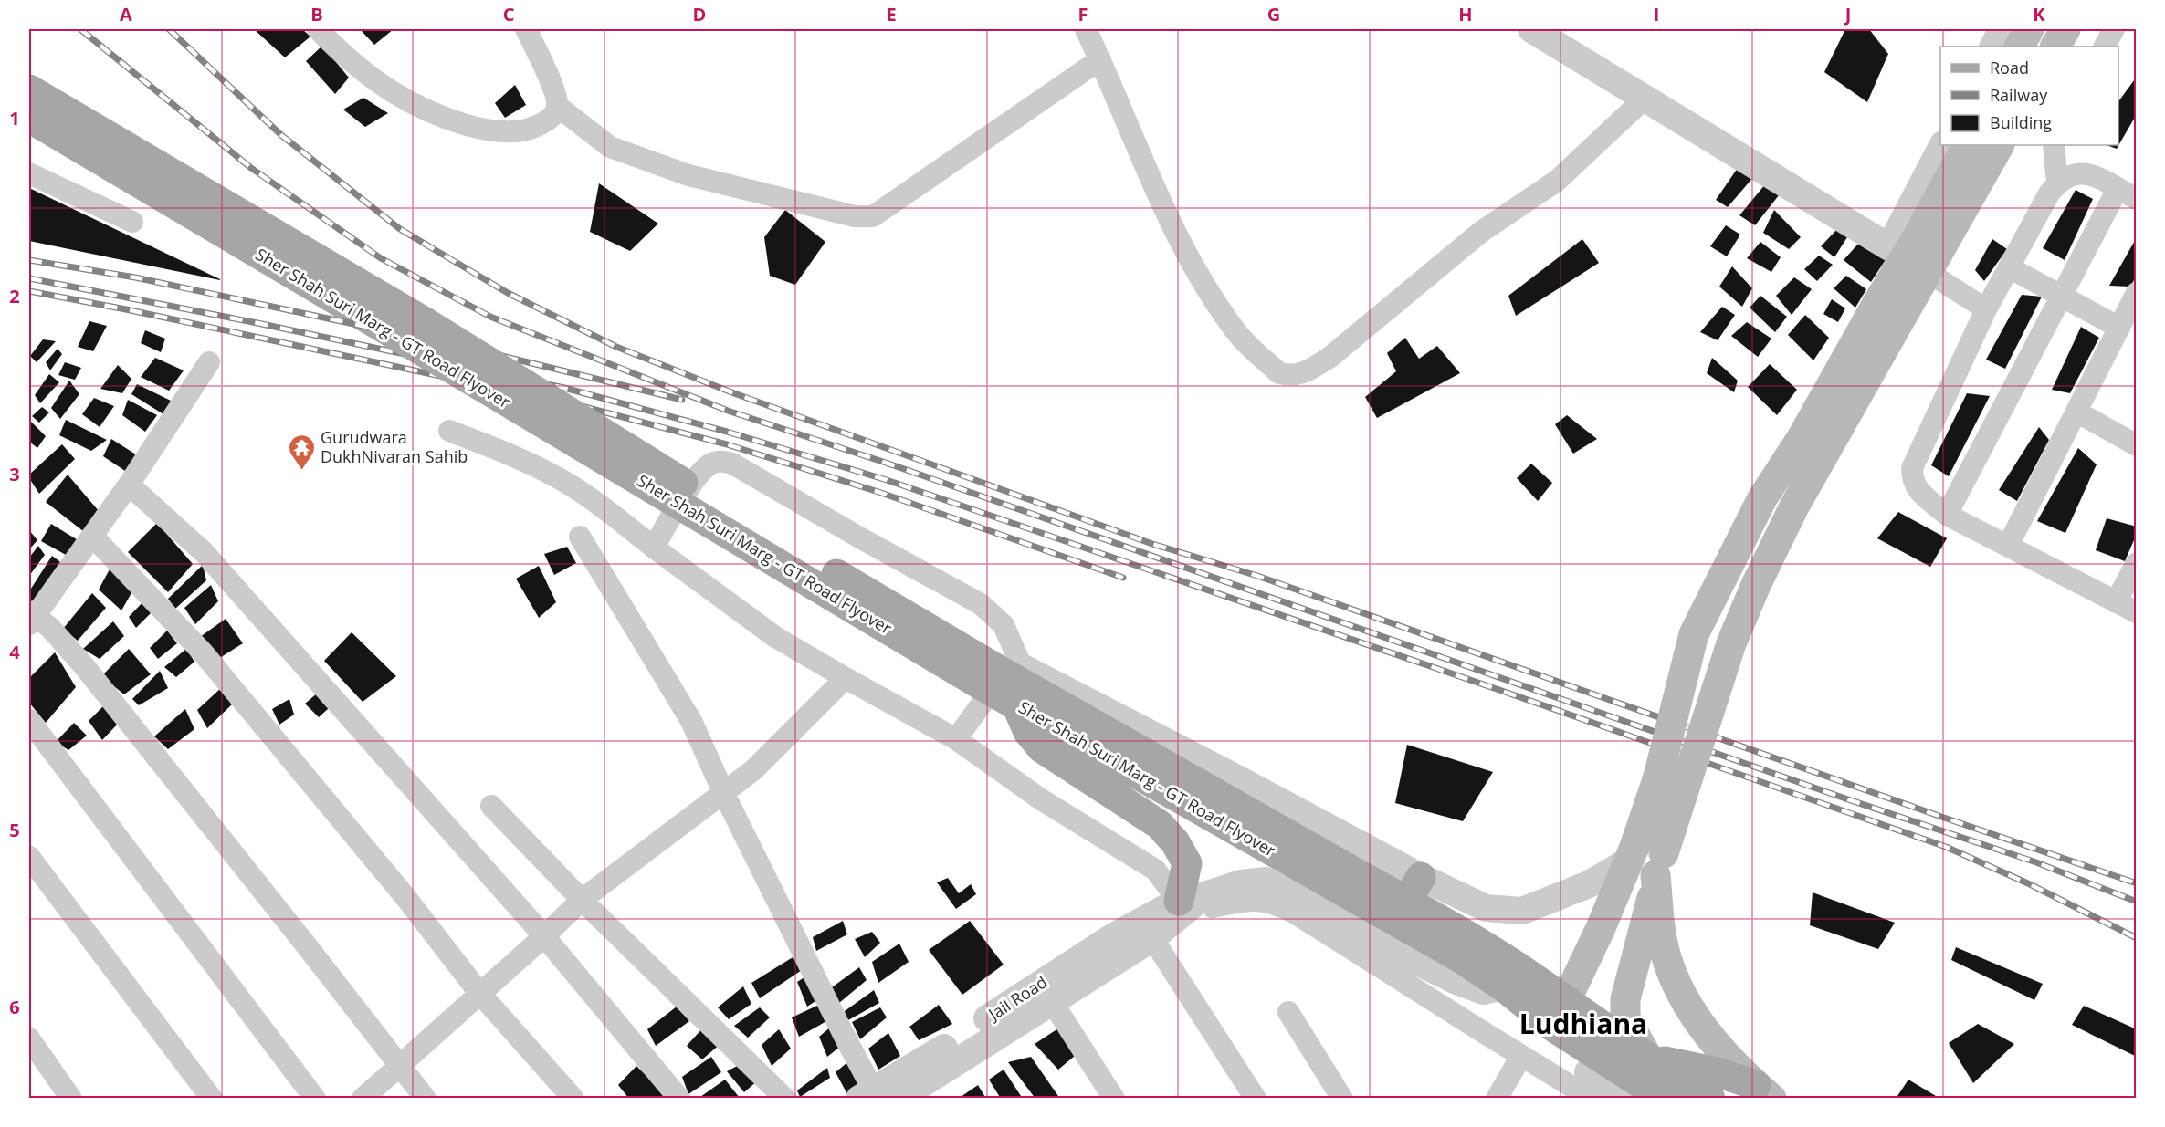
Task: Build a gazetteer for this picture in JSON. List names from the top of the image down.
{
  "streets": {
    "main road": ["Sher Shah Suri Marg - GT Road Flyover"],
    "street": ["Jail Road"]
  },
  "districts": ["Ludhiana"],
  "places": {
    "temple": ["Gurudwara DukhNivaran Sahib"]
  },
  "legend": ["Road", "Railway", "Building"],
  "grid": {
    "columns": [
      "A",
      "B",
      "C",
      "D",
      "E",
      "F",
      "G",
      "H",
      "I",
      "J",
      "K"
    ],
    "rows": [
      "1",
      "2",
      "3",
      "4",
      "5",
      "6"
    ]
  }
}
